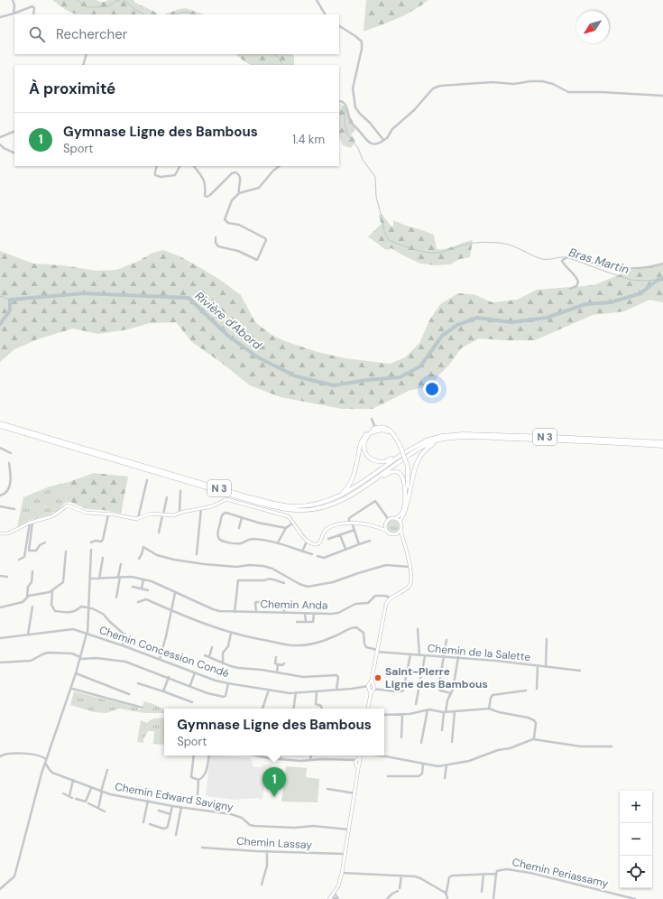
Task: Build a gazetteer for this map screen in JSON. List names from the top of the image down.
{
  "streets": {
    "highway": ["N 3"],
    "street": [
      "Chemin Anda",
      "Chemin Concession Condé",
      "Chemin de la Salette",
      "Chemin Edward Savigny",
      "Chemin Lassay",
      "Chemin Periassamy"
    ]
  },
  "water": ["Bras Martin", "Rivière d'Abord"],
  "places": ["Saint-Pierre Ligne des Bambous"],
  "north": "bottom left",
  "page": {
    "search": "Rechercher",
    "heading": "À proximité",
    "list": [
      {
        "mark": "1",
        "name": "Gymnase Ligne des Bambous",
        "note": "Sport",
        "value": "1.4 km"
      }
    ],
    "popup": ["Gymnase Ligne des Bambous", "Sport"],
    "pins": "1",
    "map_buttons": ["+", "−"]
  }
}
